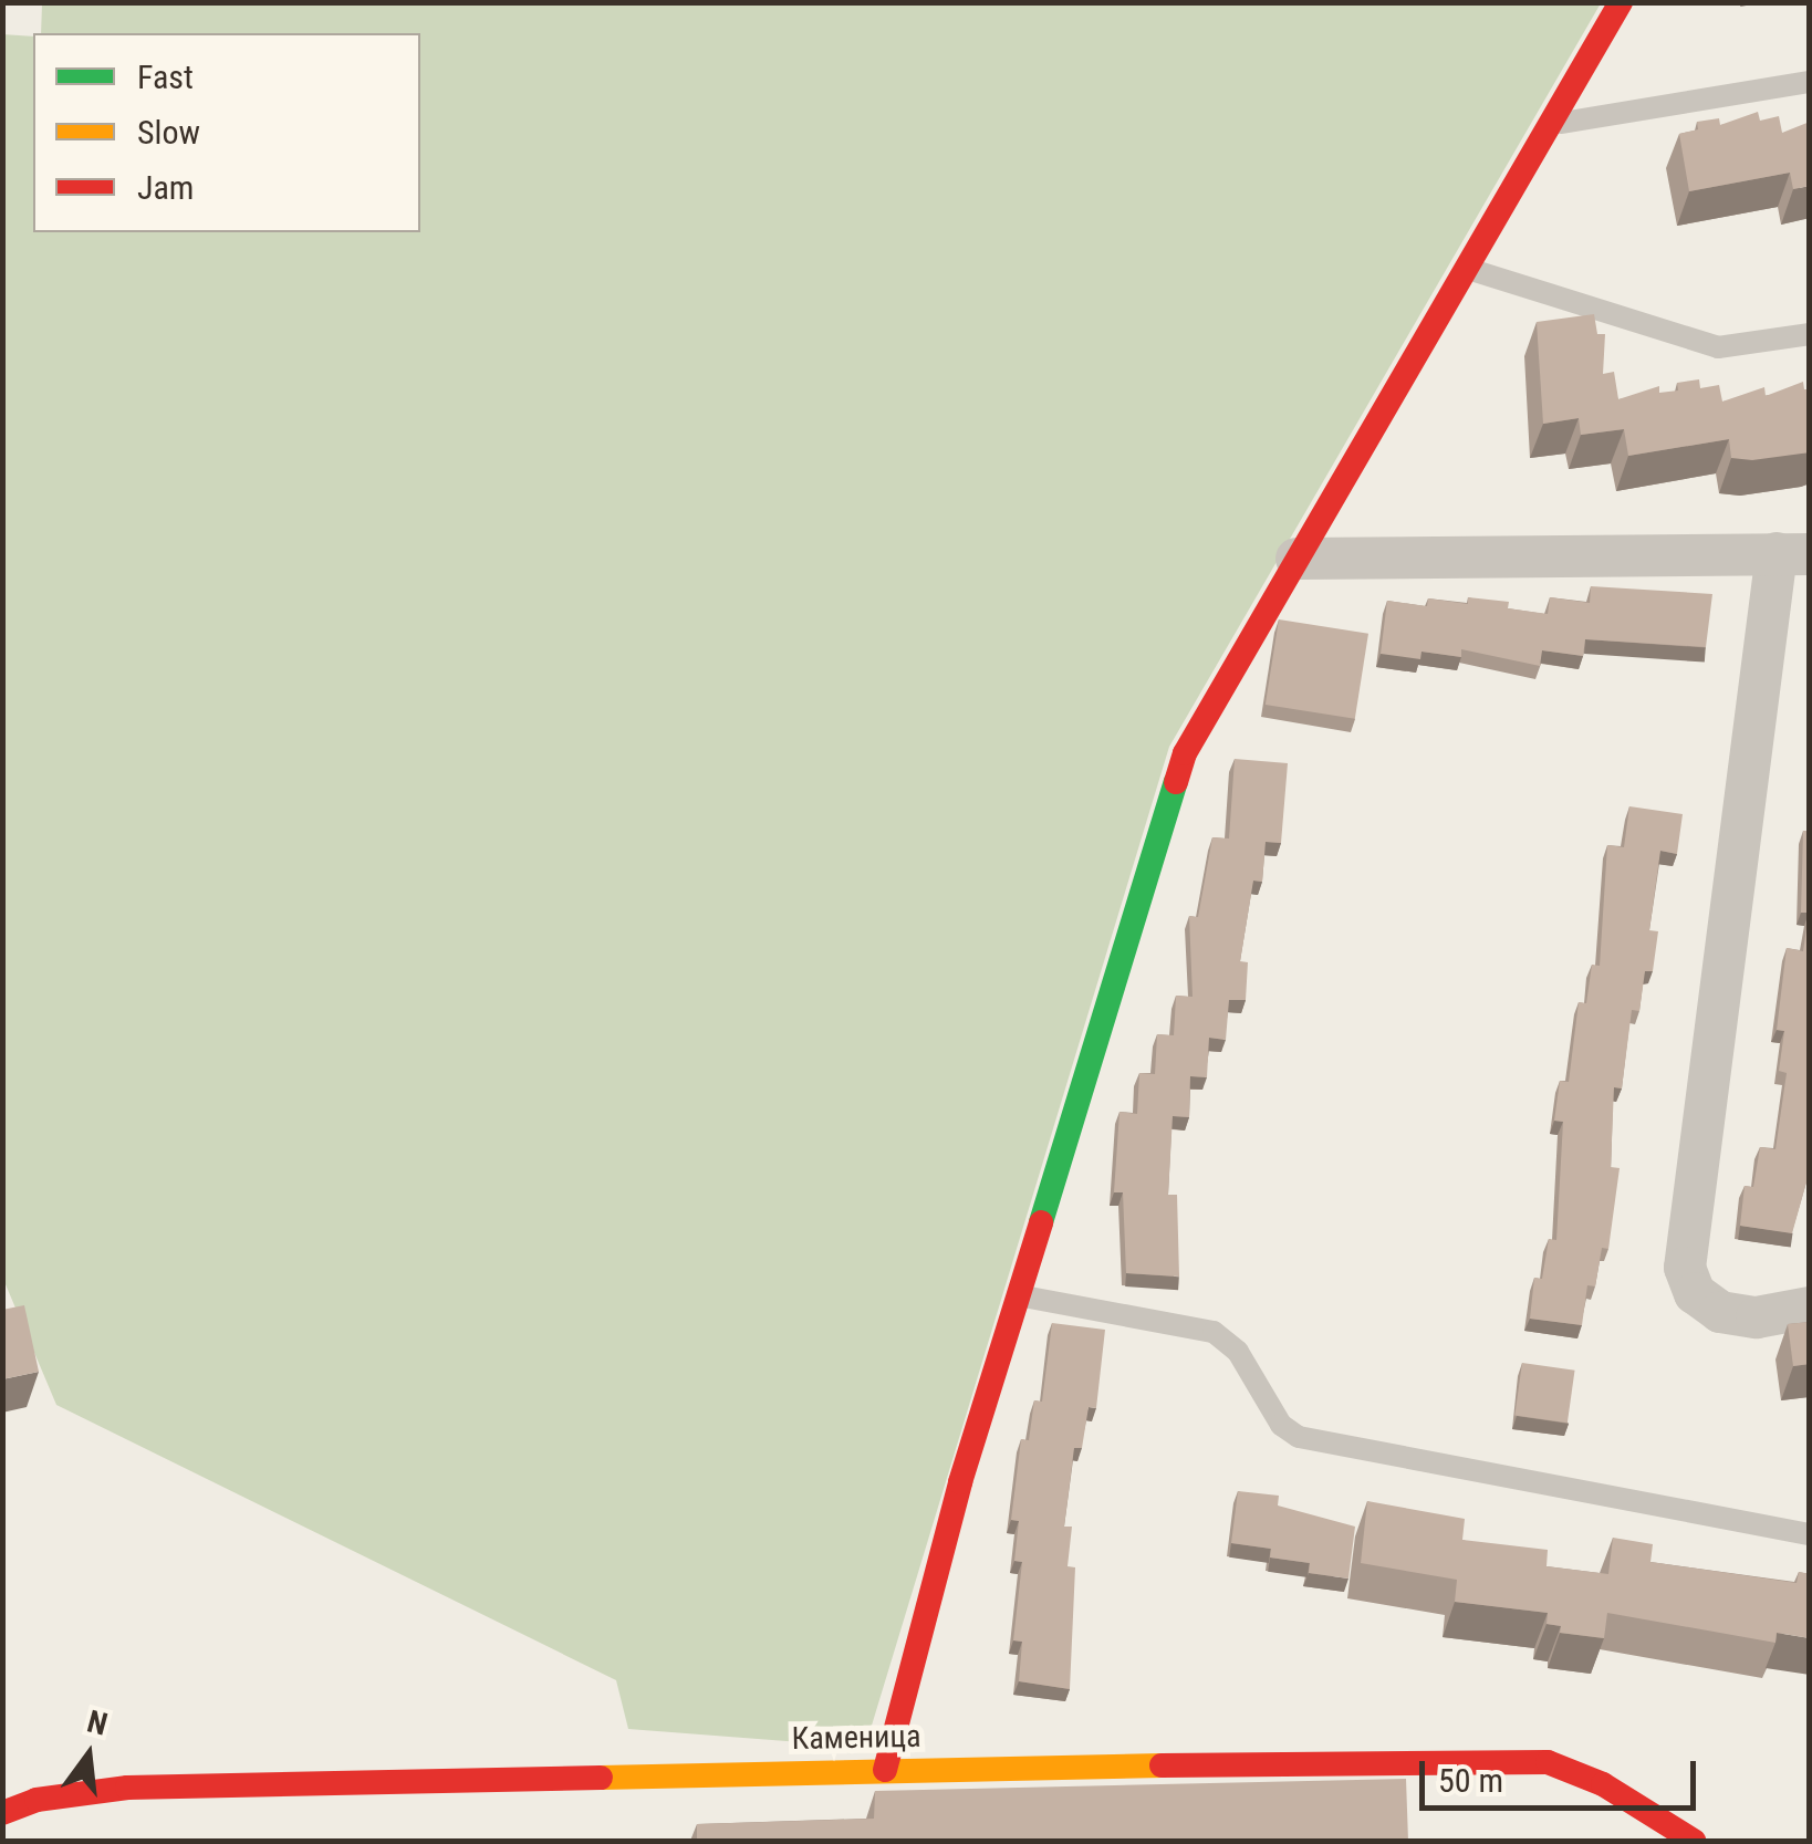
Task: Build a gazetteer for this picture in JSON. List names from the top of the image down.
{
  "streets": {
    "street": ["Каменица"]
  },
  "legend": ["Fast", "Slow", "Jam"],
  "scale_bar": "50 m",
  "north": "top"
}
